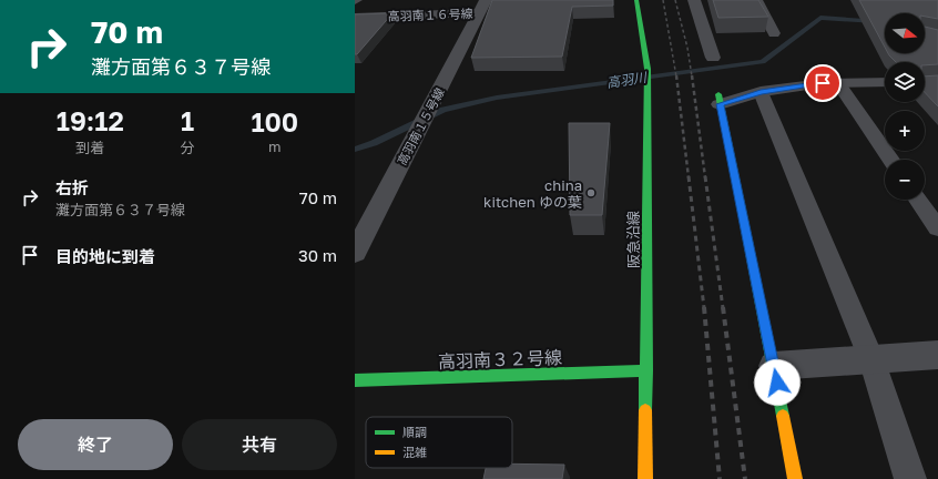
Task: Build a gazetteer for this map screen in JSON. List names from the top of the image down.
{
  "streets": {
    "street": [
      "高羽南１６号線",
      "高羽南１５号線",
      "阪急沿線",
      "高羽南３２号線"
    ]
  },
  "crossings": [
    ["高羽南１６号線", "高羽南１５号線"],
    ["阪急沿線", "高羽南３２号線"]
  ],
  "water": ["高羽川"],
  "places": ["china kitchen ゆの葉"],
  "legend": ["順調", "混雑"],
  "north": "right",
  "page": {
    "turn": ["70 m", "灘方面第６３７号線"],
    "map_buttons": ["+", "−"],
    "eta": [
      "19:12",
      "到着",
      "1",
      "分",
      "100",
      "m"
    ],
    "list": [
      {
        "name": "右折",
        "note": "灘方面第６３７号線",
        "value": "70 m"
      },
      {
        "name": "目的地に到着",
        "value": "30 m"
      }
    ],
    "buttons": ["終了", "共有"]
  }
}
